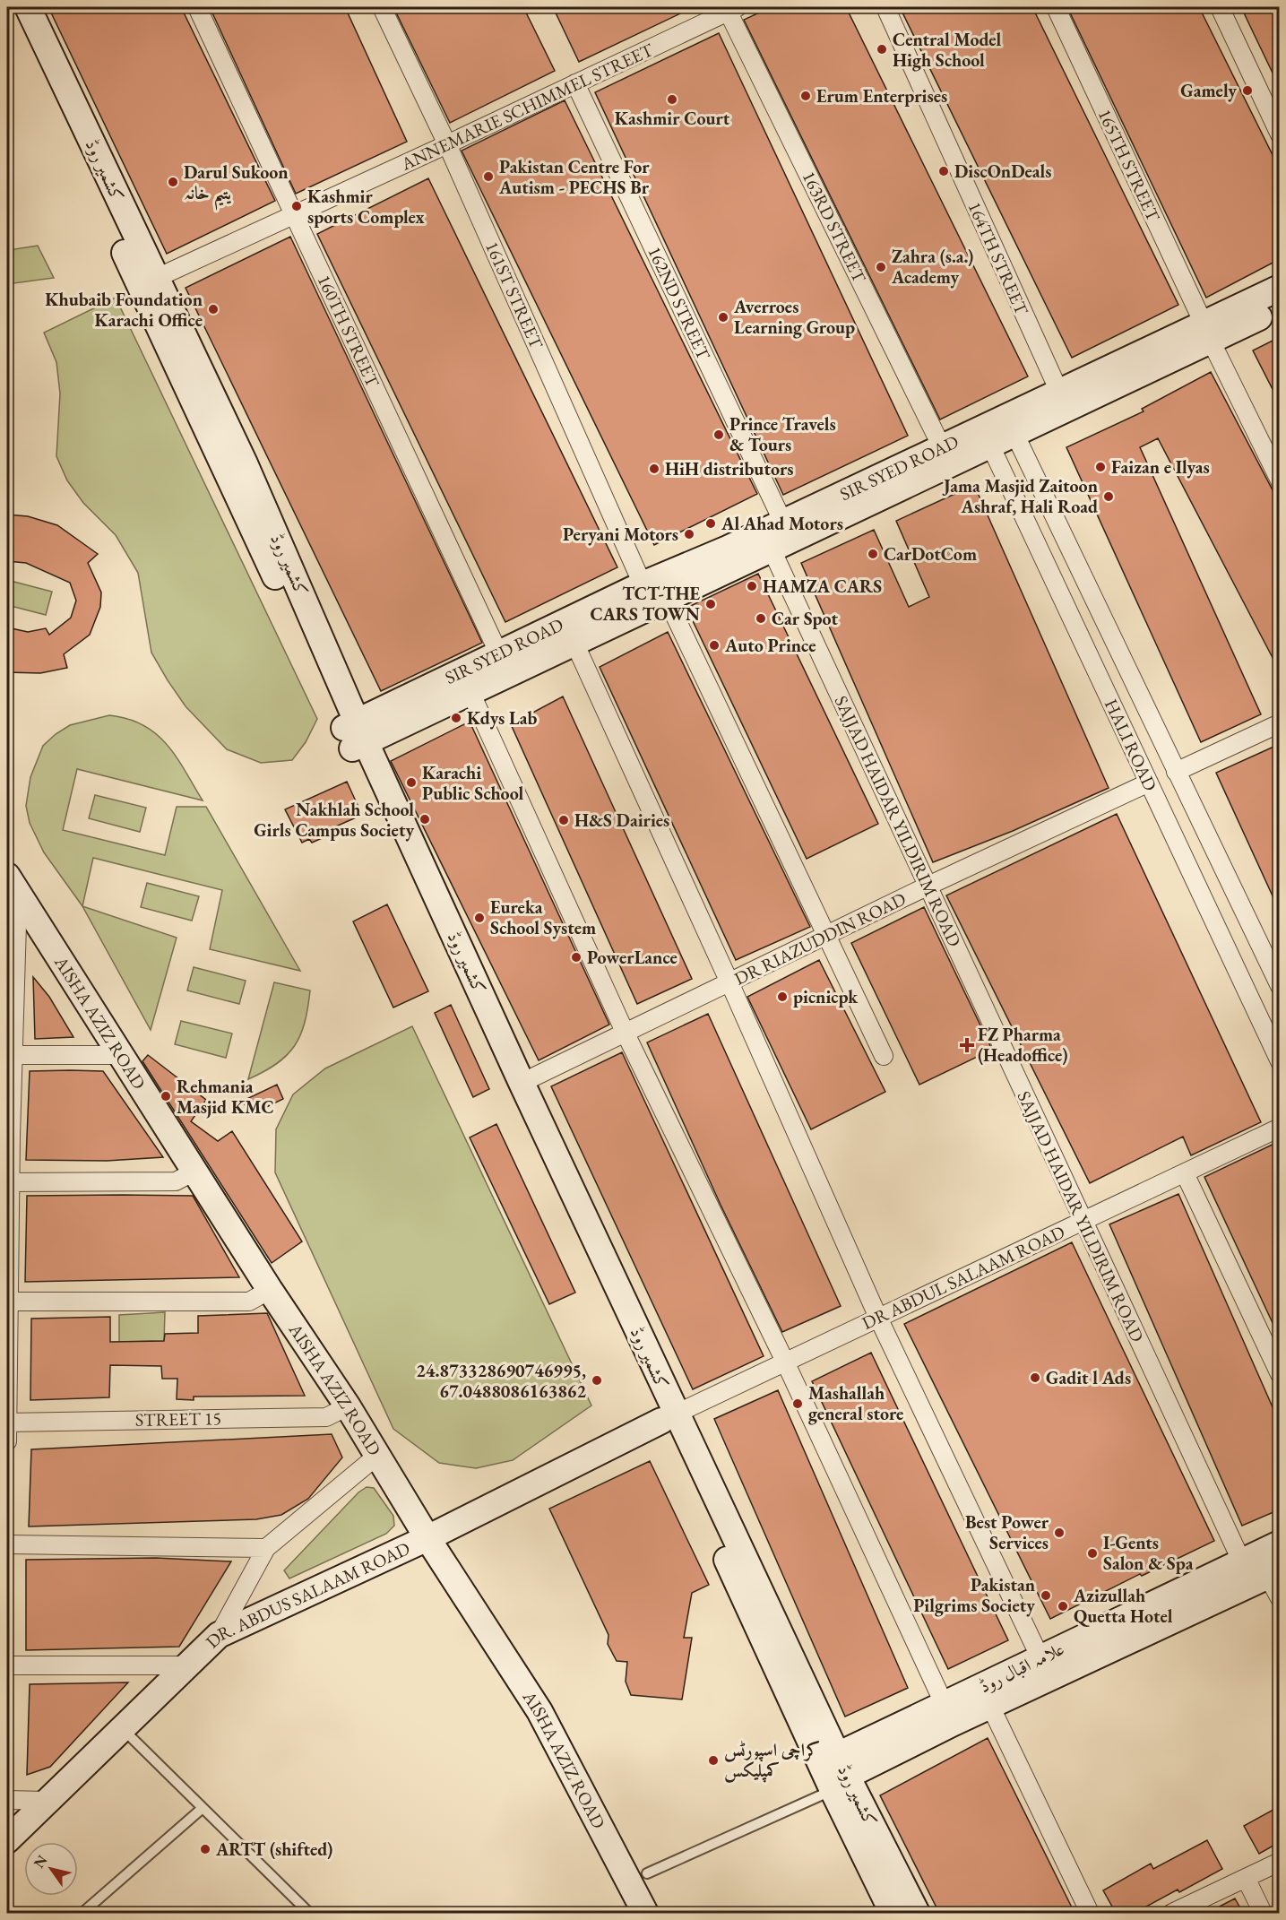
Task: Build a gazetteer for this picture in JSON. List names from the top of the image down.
{
  "streets": {
    "main road": [
      "کشمیر روڈ",
      "SIR SYED ROAD",
      "AISHA AZIZ ROAD",
      "DR. ABDUS SALAAM ROAD",
      "علامہ اقبال روڈ"
    ],
    "street": [
      "ANNEMARIE SCHIMMEL STREET",
      "165TH STREET",
      "163RD STREET",
      "164TH STREET",
      "161ST STREET",
      "162ND STREET",
      "160TH STREET",
      "HALI ROAD",
      "SAJJAD HAIDAR YILDIRIM ROAD",
      "DR RIAZUDDIN ROAD",
      "DR ABDUL SALAAM ROAD",
      "STREET 15"
    ]
  },
  "crossings": [
    ["ANNEMARIE SCHIMMEL STREET", "کشمیر روڈ"],
    ["ANNEMARIE SCHIMMEL STREET", "163RD STREET"],
    ["ANNEMARIE SCHIMMEL STREET", "161ST STREET"],
    ["ANNEMARIE SCHIMMEL STREET", "162ND STREET"],
    ["ANNEMARIE SCHIMMEL STREET", "160TH STREET"],
    ["165TH STREET", "SIR SYED ROAD"],
    ["کشمیر روڈ", "SIR SYED ROAD"],
    ["کشمیر روڈ", "DR RIAZUDDIN ROAD"],
    ["کشمیر روڈ", "DR ABDUL SALAAM ROAD"],
    ["کشمیر روڈ", "DR. ABDUS SALAAM ROAD"],
    ["کشمیر روڈ", "علامہ اقبال روڈ"],
    ["163RD STREET", "SIR SYED ROAD"],
    ["164TH STREET", "SIR SYED ROAD"],
    ["161ST STREET", "SIR SYED ROAD"],
    ["162ND STREET", "SIR SYED ROAD"],
    ["160TH STREET", "SIR SYED ROAD"],
    ["SIR SYED ROAD", "HALI ROAD"],
    ["SIR SYED ROAD", "SAJJAD HAIDAR YILDIRIM ROAD"],
    ["HALI ROAD", "DR RIAZUDDIN ROAD"],
    ["SAJJAD HAIDAR YILDIRIM ROAD", "DR RIAZUDDIN ROAD"],
    ["SAJJAD HAIDAR YILDIRIM ROAD", "DR ABDUL SALAAM ROAD"],
    ["SAJJAD HAIDAR YILDIRIM ROAD", "علامہ اقبال روڈ"],
    ["AISHA AZIZ ROAD", "STREET 15"],
    ["AISHA AZIZ ROAD", "DR. ABDUS SALAAM ROAD"],
    ["DR ABDUL SALAAM ROAD", "DR. ABDUS SALAAM ROAD"]
  ],
  "places": {
    "other": [
      "Central Model High School",
      "Gamely",
      "Erum Enterprises",
      "Kashmir Court",
      "DiscOnDeals",
      "Pakistan Centre For Autism - PECHS Br",
      "Darul Sukoon یتیم خانہ",
      "Kashmir sports Complex",
      "Zahra (s.a.) Academy",
      "Khubaib Foundation Karachi Office",
      "Averroes Learning Group",
      "Prince Travels & Tours",
      "Faizan e Ilyas",
      "HiH distributors",
      "Jama Masjid Zaitoon Ashraf, Hali Road",
      "Al Ahad Motors",
      "Peryani Motors",
      "CarDotCom",
      "HAMZA CARS",
      "TCT-THE CARS TOWN",
      "Car Spot",
      "Auto Prince",
      "Kdys Lab",
      "Karachi Public School",
      "Nakhlah School Girls Campus Society",
      "H&S Dairies",
      "Eureka School System",
      "PowerLance",
      "picnicpk",
      "Rehmania Masjid KMC",
      "Gadit l Ads",
      "24.873328690746995, 67.0488086163862",
      "Mashallah general store",
      "Best Power Services",
      "I-Gents Salon & Spa",
      "Pakistan Pilgrims Society",
      "Azizullah Quetta Hotel",
      "کراچی اسپورٹس کمپلیکس",
      "ARTT (shifted)"
    ],
    "health": ["FZ Pharma (Headoffice)"]
  },
  "north": "top left"
}
